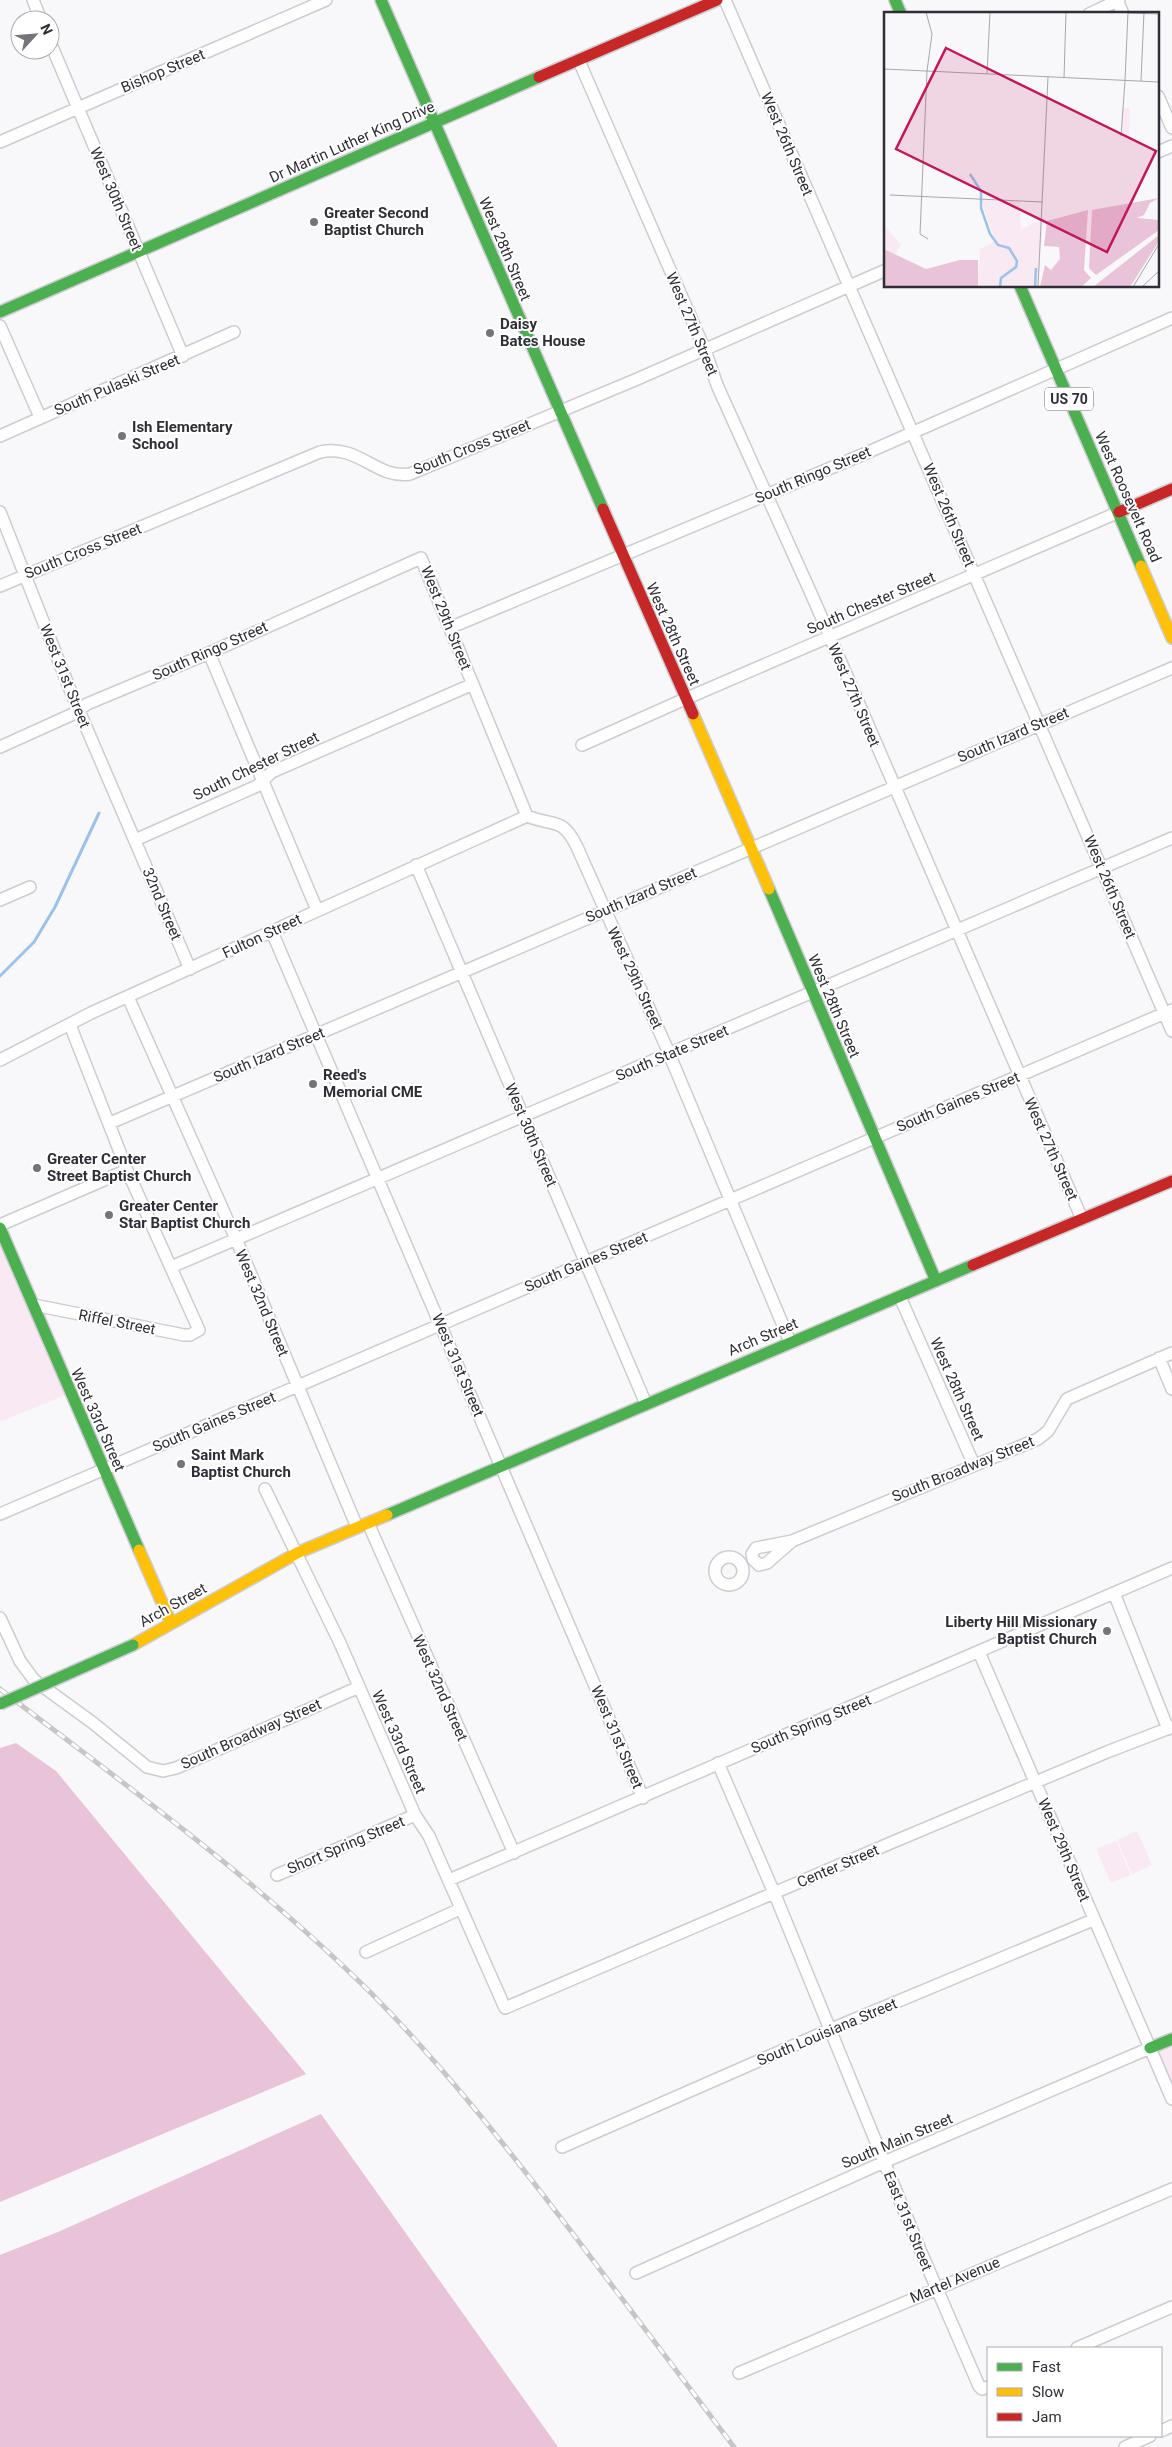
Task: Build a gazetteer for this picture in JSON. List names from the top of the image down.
{
  "streets": {
    "street": [
      "Bishop Street",
      "Dr Martin Luther King Drive",
      "West 26th Street",
      "West 30th Street",
      "West 28th Street",
      "West 27th Street",
      "South Pulaski Street",
      "US 70",
      "South Cross Street",
      "South Ringo Street",
      "West Roosevelt Road",
      "South Chester Street",
      "West 29th Street",
      "West 31st Street",
      "South Izard Street",
      "32nd Street",
      "Fulton Street",
      "South State Street",
      "South Gaines Street",
      "West 32nd Street",
      "Riffel Street",
      "Arch Street",
      "West 33rd Street",
      "South Broadway Street",
      "South Spring Street",
      "Short Spring Street",
      "Center Street",
      "South Louisiana Street",
      "South Main Street",
      "East 31st Street",
      "Martel Avenue"
    ]
  },
  "crossings": [
    ["Bishop Street", "West 30th Street"],
    ["Dr Martin Luther King Drive", "West 30th Street"],
    ["Dr Martin Luther King Drive", "West 28th Street"],
    ["Dr Martin Luther King Drive", "West 27th Street"],
    ["West 26th Street", "South Cross Street"],
    ["West 26th Street", "South Ringo Street"],
    ["West 26th Street", "South Chester Street"],
    ["West 26th Street", "South Izard Street"],
    ["West 26th Street", "South State Street"],
    ["West 26th Street", "South Gaines Street"],
    ["West 30th Street", "South Pulaski Street"],
    ["West 30th Street", "South Izard Street"],
    ["West 30th Street", "Fulton Street"],
    ["West 30th Street", "South State Street"],
    ["West 30th Street", "South Gaines Street"],
    ["West 30th Street", "Arch Street"],
    ["West 28th Street", "South Cross Street"],
    ["West 28th Street", "South Ringo Street"],
    ["West 28th Street", "South Chester Street"],
    ["West 28th Street", "South Izard Street"],
    ["West 28th Street", "South State Street"],
    ["West 28th Street", "South Gaines Street"],
    ["West 28th Street", "Arch Street"],
    ["West 28th Street", "South Broadway Street"],
    ["West 27th Street", "South Cross Street"],
    ["West 27th Street", "South Ringo Street"],
    ["West 27th Street", "South Chester Street"],
    ["West 27th Street", "South Izard Street"],
    ["West 27th Street", "South State Street"],
    ["West 27th Street", "South Gaines Street"],
    ["West 27th Street", "Arch Street"],
    ["South Cross Street", "West 31st Street"],
    ["South Ringo Street", "West Roosevelt Road"],
    ["South Ringo Street", "West 29th Street"],
    ["South Ringo Street", "West 31st Street"],
    ["West Roosevelt Road", "South Chester Street"],
    ["South Chester Street", "West 29th Street"],
    ["South Chester Street", "West 31st Street"],
    ["South Chester Street", "32nd Street"],
    ["West 29th Street", "South Izard Street"],
    ["West 29th Street", "Fulton Street"],
    ["West 29th Street", "South State Street"],
    ["West 29th Street", "South Gaines Street"],
    ["West 29th Street", "Arch Street"],
    ["West 29th Street", "South Spring Street"],
    ["West 29th Street", "Center Street"],
    ["West 29th Street", "South Louisiana Street"],
    ["West 29th Street", "South Main Street"],
    ["West 31st Street", "South Izard Street"],
    ["West 31st Street", "32nd Street"],
    ["West 31st Street", "Fulton Street"],
    ["West 31st Street", "South State Street"],
    ["West 31st Street", "South Gaines Street"],
    ["West 31st Street", "Arch Street"],
    ["West 31st Street", "South Spring Street"],
    ["South Izard Street", "West 32nd Street"],
    ["32nd Street", "Fulton Street"],
    ["Fulton Street", "West 32nd Street"],
    ["South State Street", "West 32nd Street"],
    ["South State Street", "Riffel Street"],
    ["South Gaines Street", "West 32nd Street"],
    ["South Gaines Street", "West 33rd Street"],
    ["West 32nd Street", "Arch Street"],
    ["West 32nd Street", "South Spring Street"],
    ["Riffel Street", "West 33rd Street"],
    ["Arch Street", "West 33rd Street"],
    ["West 33rd Street", "South Broadway Street"],
    ["West 33rd Street", "South Spring Street"],
    ["West 33rd Street", "Short Spring Street"],
    ["West 33rd Street", "Center Street"],
    ["South Main Street", "East 31st Street"],
    ["East 31st Street", "Martel Avenue"]
  ],
  "places": [
    "Greater Second Baptist Church",
    "Daisy Bates House",
    "Ish Elementary School",
    "Reed's Memorial CME",
    "Greater Center Street Baptist Church",
    "Greater Center Star Baptist Church",
    "Saint Mark Baptist Church",
    "Liberty Hill Missionary Baptist Church"
  ],
  "legend": ["Fast", "Slow", "Jam"],
  "north": "top right"
}
